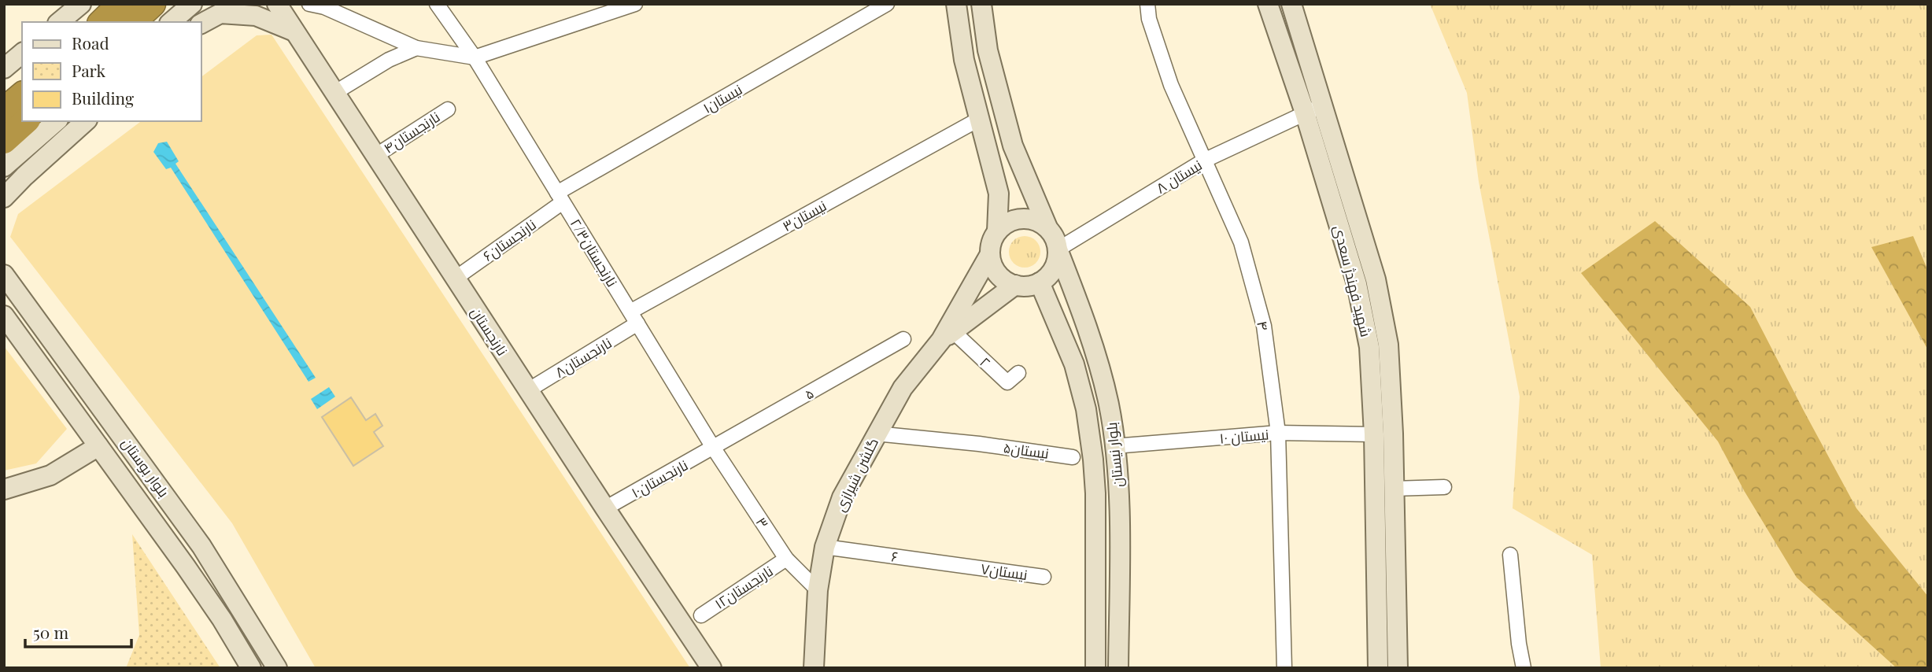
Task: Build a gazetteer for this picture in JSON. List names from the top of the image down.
{
  "streets": {
    "street": [
      "۱نیستان",
      "۴نارنجستان",
      "نیستان ۸",
      "۳نیستان",
      "۶نارنجستان",
      "۲/۳نارنجستان",
      "شهید فهندژ سعدی",
      "۴",
      "نارنجستان",
      "۸نارنجستان",
      "۲",
      "۵",
      "نیستان ۱۰",
      "۵نیستان",
      "بلوار نیستان",
      "بلوار بوستان",
      "گلشن شیرازی",
      "۱۰نارنجستان",
      "۳",
      "۶",
      "۷نیستان",
      "۱۲نارنجستان"
    ]
  },
  "crossings": [
    ["۱نیستان", "۶نارنجستان"],
    ["۱نیستان", "۲/۳نارنجستان"],
    ["۴نارنجستان", "نارنجستان"],
    ["نیستان ۸", "شهید فهندژ سعدی"],
    ["نیستان ۸", "۴"],
    ["نیستان ۸", "بلوار نیستان"],
    ["نیستان ۸", "گلشن شیرازی"],
    ["۳نیستان", "۲/۳نارنجستان"],
    ["۳نیستان", "۸نارنجستان"],
    ["۶نارنجستان", "۲/۳نارنجستان"],
    ["۶نارنجستان", "نارنجستان"],
    ["۲/۳نارنجستان", "۸نارنجستان"],
    ["۲/۳نارنجستان", "۵"],
    ["۲/۳نارنجستان", "۱۰نارنجستان"],
    ["۲/۳نارنجستان", "۳"],
    ["شهید فهندژ سعدی", "نیستان ۱۰"],
    ["۴", "نیستان ۱۰"],
    ["نارنجستان", "۸نارنجستان"],
    ["نارنجستان", "۱۰نارنجستان"],
    ["۲", "گلشن شیرازی"],
    ["۵", "۱۰نارنجستان"],
    ["۵", "۳"],
    ["نیستان ۱۰", "بلوار نیستان"],
    ["۵نیستان", "گلشن شیرازی"],
    ["بلوار نیستان", "گلشن شیرازی"],
    ["گلشن شیرازی", "۳"],
    ["گلشن شیرازی", "۶"],
    ["۱۰نارنجستان", "۳"],
    ["۳", "۱۲نارنجستان"],
    ["۶", "۷نیستان"]
  ],
  "legend": ["Road", "Park", "Building"],
  "scale_bar": "50 m"
}
